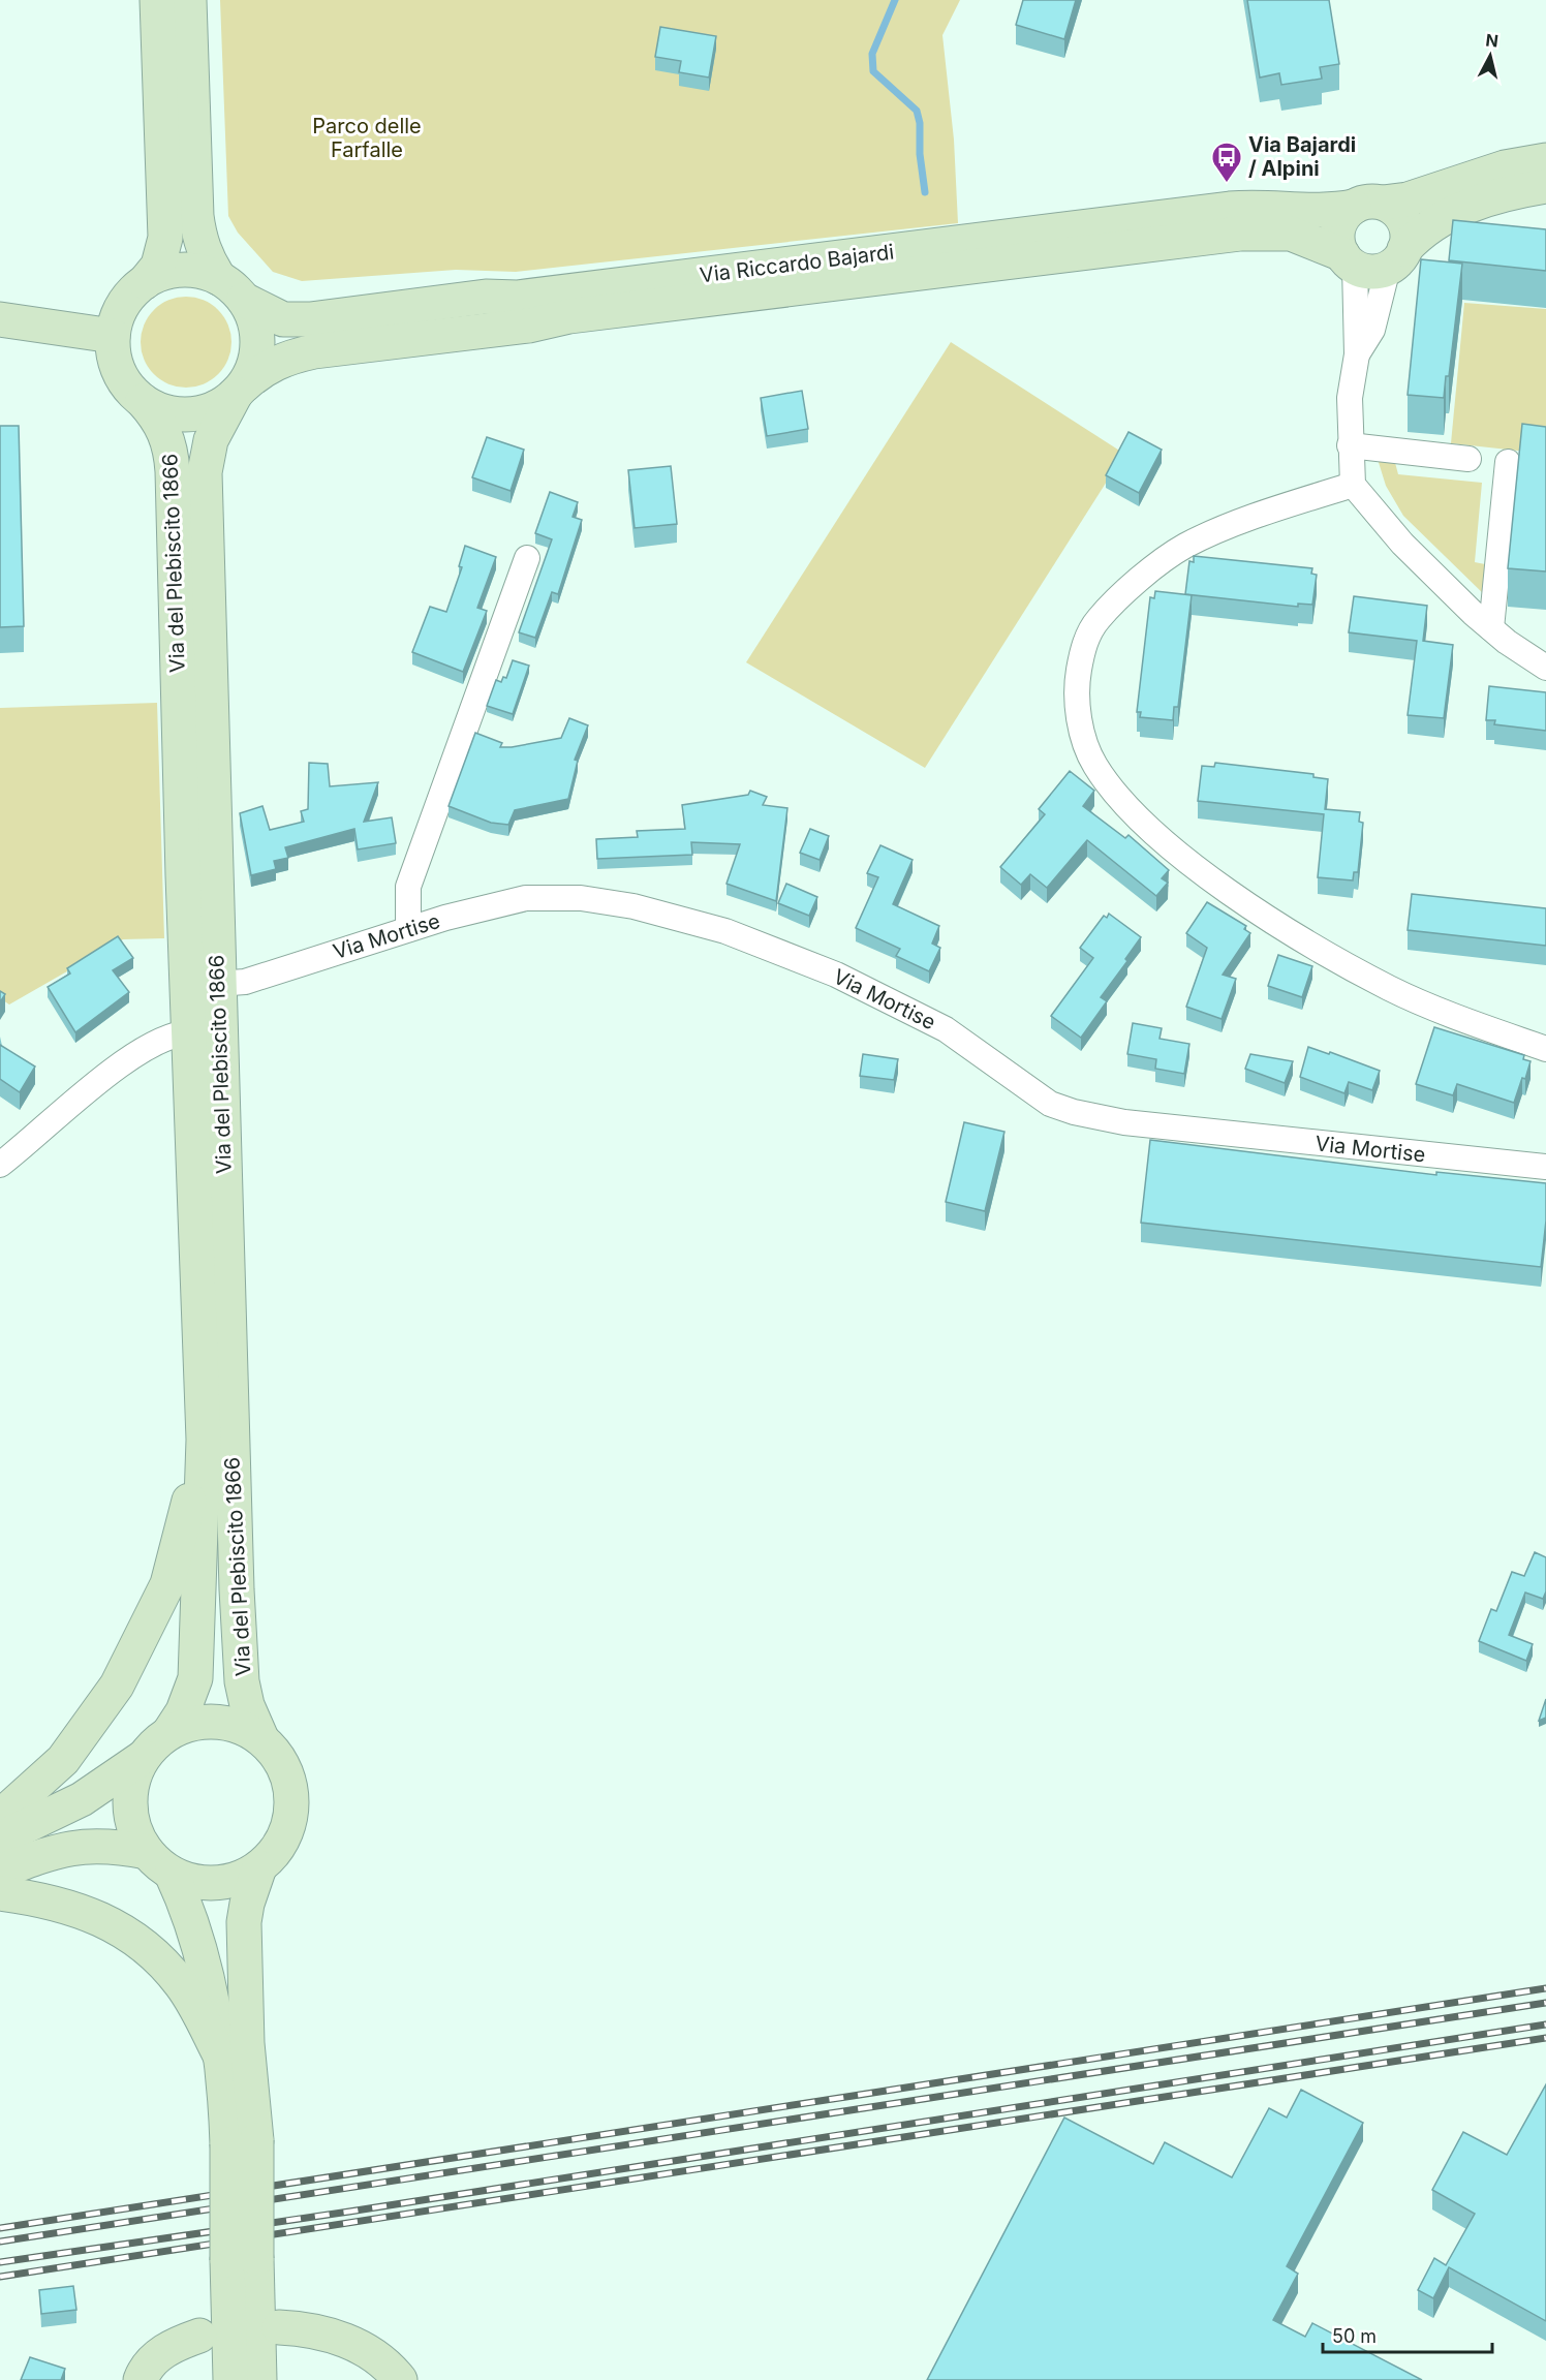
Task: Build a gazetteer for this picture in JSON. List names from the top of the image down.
{
  "streets": {
    "main road": ["Via Riccardo Bajardi", "Via del Plebiscito 1866"],
    "street": ["Via Mortise"]
  },
  "crossings": [
    ["Via Riccardo Bajardi", "Via del Plebiscito 1866"],
    ["Via del Plebiscito 1866", "Via Mortise"]
  ],
  "parks": ["Parco delle Farfalle"],
  "places": {
    "bus stop": ["Via Bajardi / Alpini"]
  },
  "scale_bar": "50 m",
  "north": "top"
}
